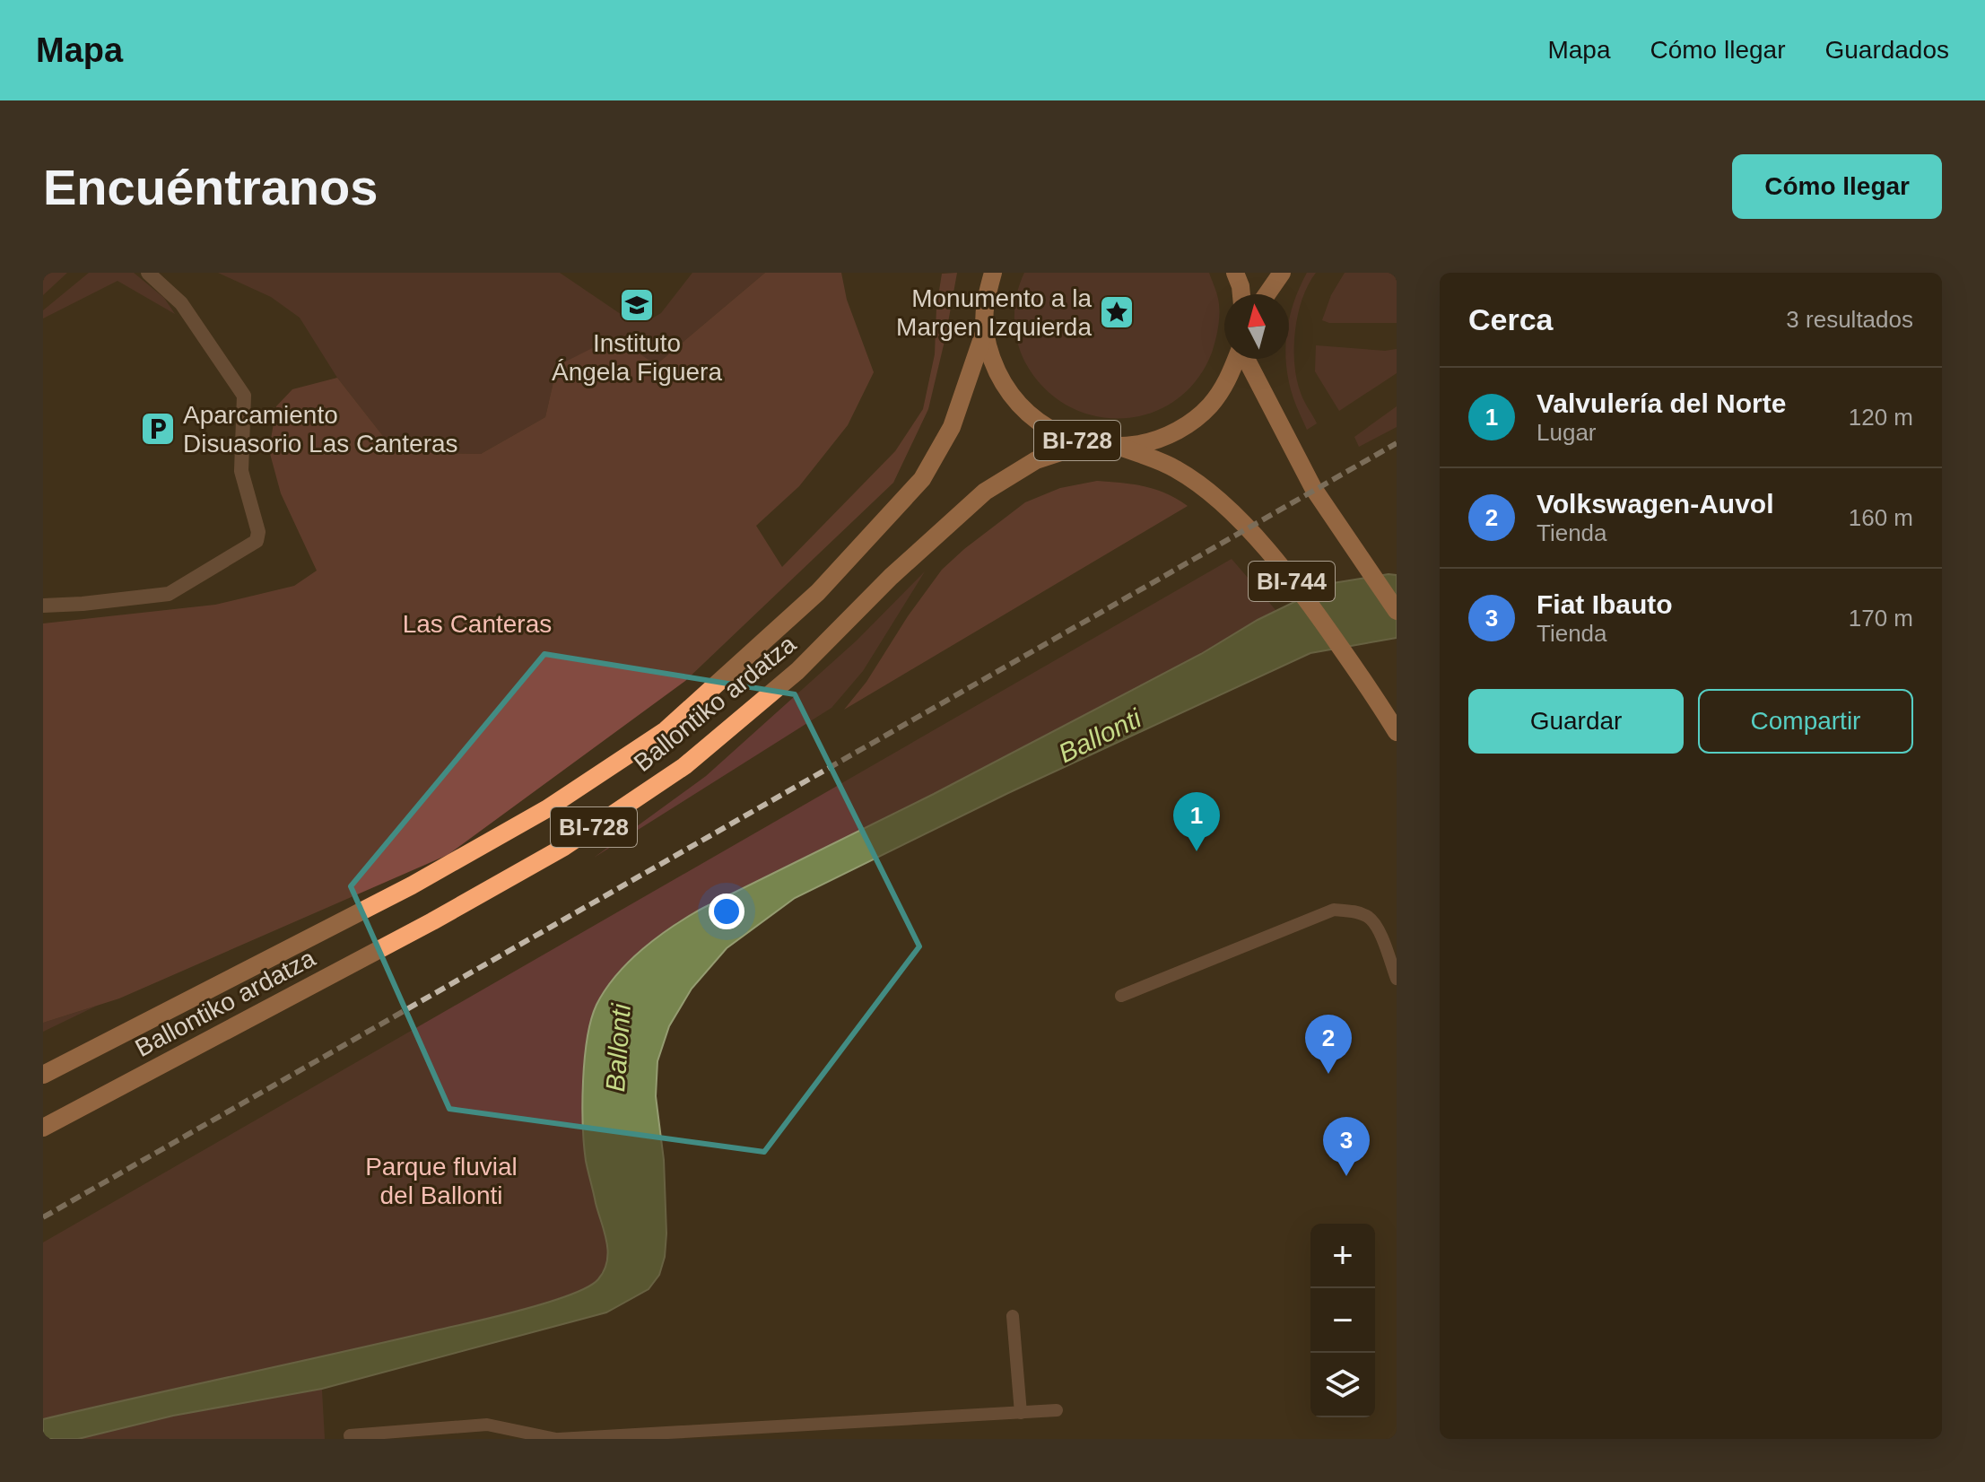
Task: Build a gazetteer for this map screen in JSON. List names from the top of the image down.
{
  "streets": {
    "main road": ["BI-728", "BI-744", "Ballontiko ardatza"]
  },
  "crossings": [
    ["BI-728", "BI-744"],
    ["BI-728", "Ballontiko ardatza"]
  ],
  "water": ["Ballonti"],
  "parks": ["Las Canteras", "Parque fluvial del Ballonti"],
  "places": {
    "school or university": ["Instituto Ángela Figuera"],
    "place": ["Monumento a la Margen Izquierda"],
    "parking": ["Aparcamiento Disuasorio Las Canteras"]
  },
  "north": "top",
  "page": {
    "header": "Mapa",
    "nav": ["Mapa", "Cómo llegar", "Guardados"],
    "buttons": [
      "Cómo llegar",
      ["Guardar", "Compartir"]
    ],
    "title": "Encuéntranos",
    "heading": ["Cerca", "3 resultados"],
    "list": [
      {
        "mark": "1",
        "name": "Valvulería del Norte",
        "note": "Lugar",
        "value": "120 m"
      },
      {
        "mark": "2",
        "name": "Volkswagen-Auvol",
        "note": "Tienda",
        "value": "160 m"
      },
      {
        "mark": "3",
        "name": "Fiat Ibauto",
        "note": "Tienda",
        "value": "170 m"
      }
    ],
    "pins": ["1", "2", "3"],
    "map_buttons": ["+", "−"]
  }
}
